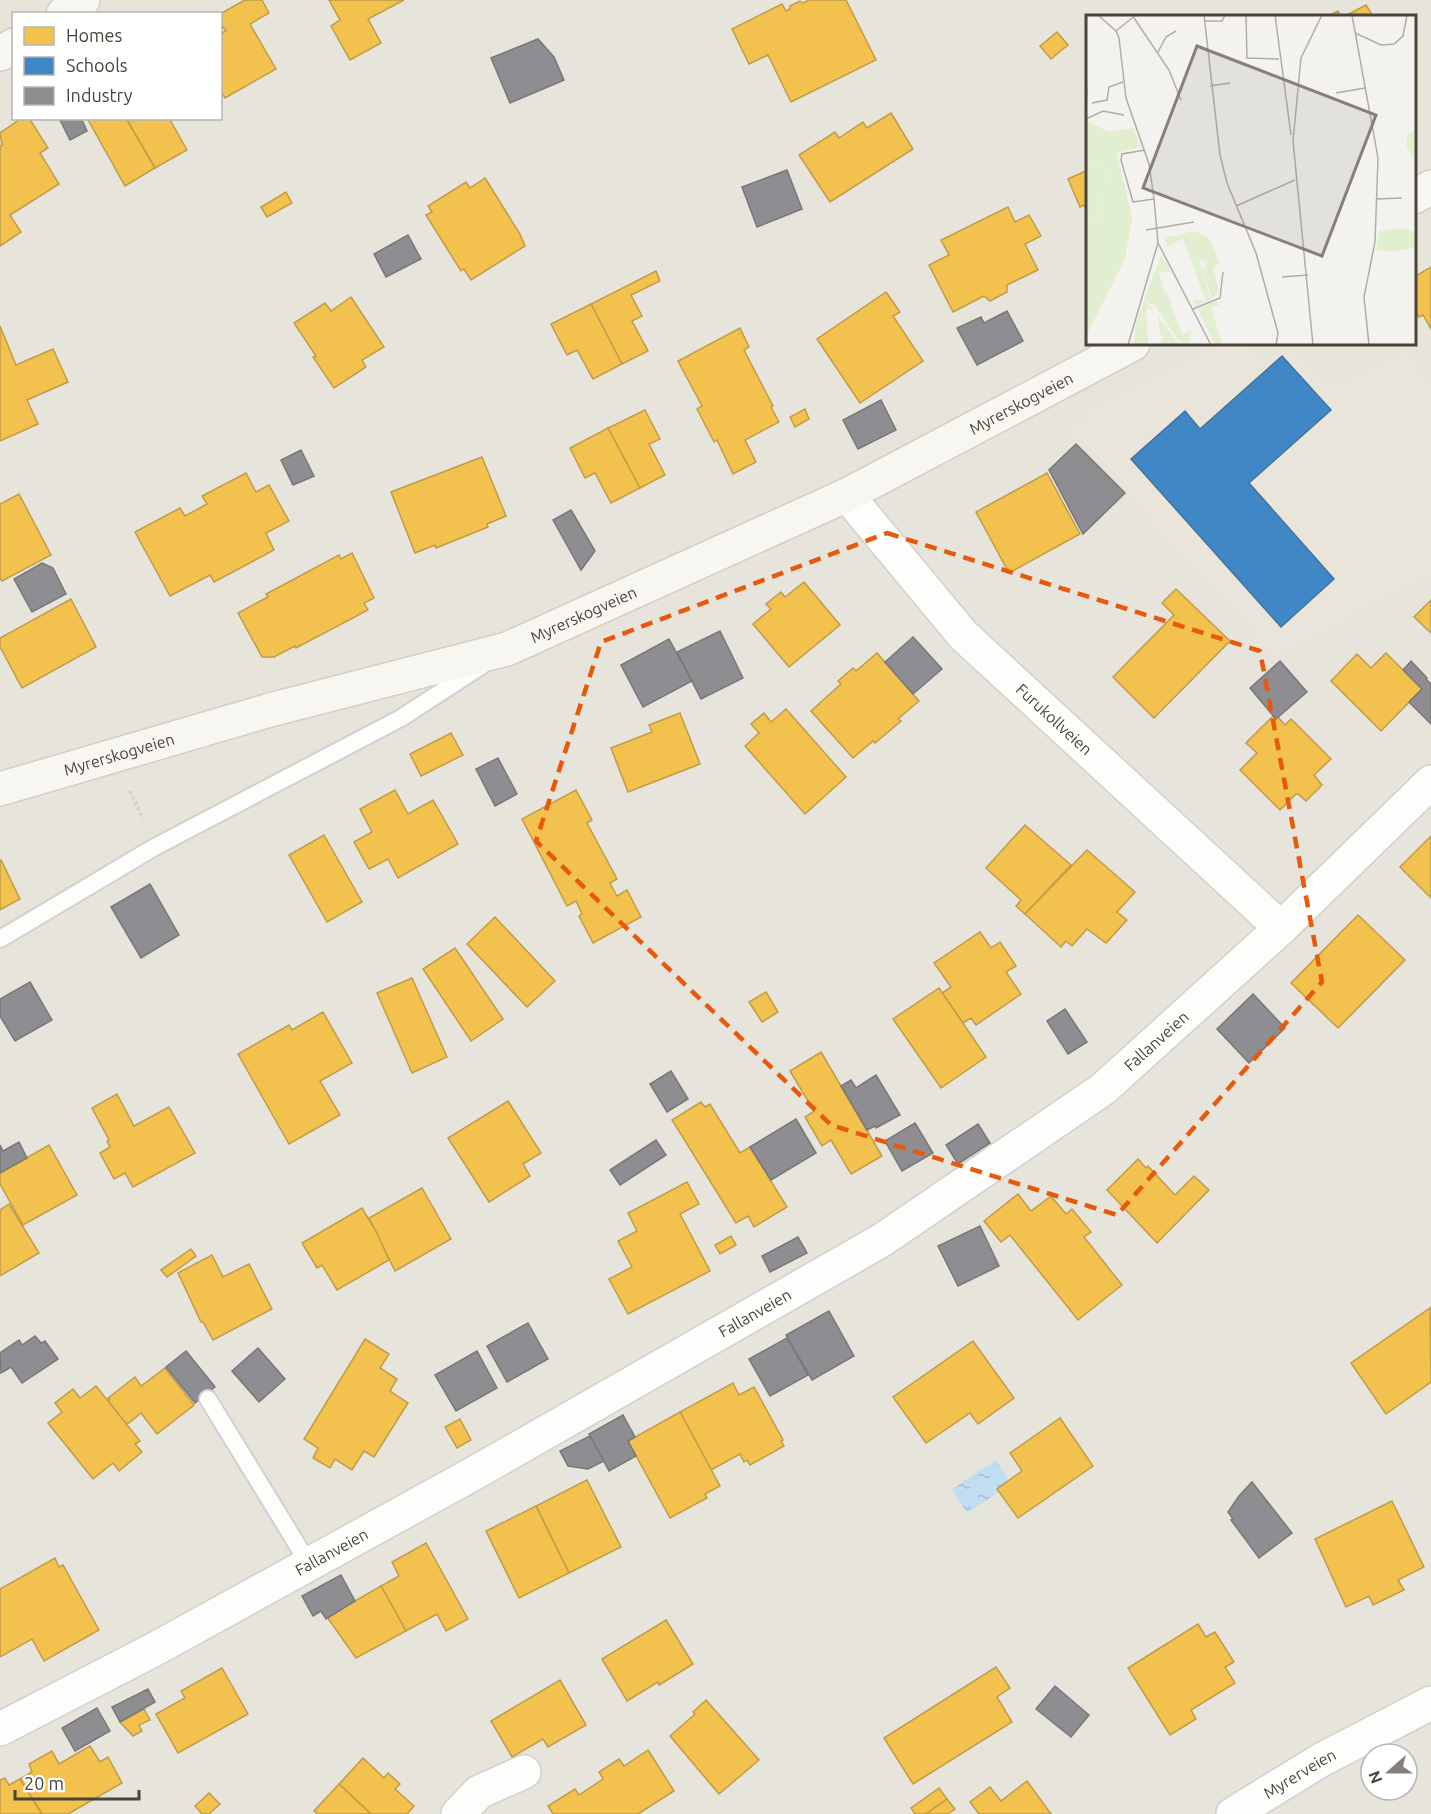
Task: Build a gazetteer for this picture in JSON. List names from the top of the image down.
{
  "streets": {
    "street": [
      "Myrerskogveien",
      "Furukollveien",
      "Fallanveien",
      "Myrerveien"
    ]
  },
  "crossings": [
    ["Myrerskogveien", "Furukollveien"],
    ["Furukollveien", "Fallanveien"]
  ],
  "legend": ["Homes", "Schools", "Industry"],
  "scale_bar": "20 m",
  "north": "left"
}
